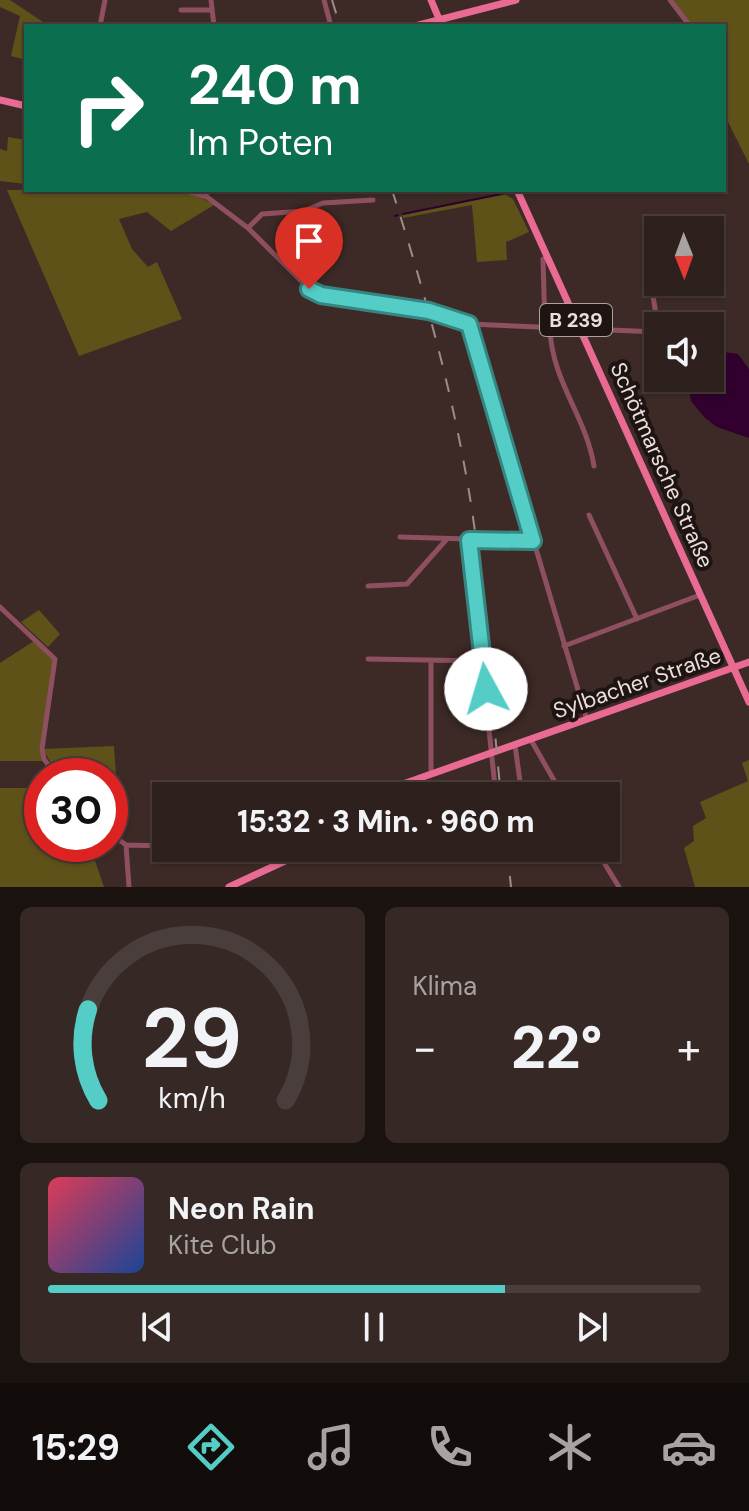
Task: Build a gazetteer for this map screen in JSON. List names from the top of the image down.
{
  "streets": {
    "main road": ["B 239", "Schötmarsche Straße", "Sylbacher Straße"]
  },
  "crossings": [
    ["B 239", "Schötmarsche Straße"],
    ["B 239", "Sylbacher Straße"],
    ["Schötmarsche Straße", "Sylbacher Straße"]
  ],
  "north": "bottom",
  "page": {
    "turn": ["240 m", "Im Poten"],
    "limit": "30",
    "trip": "15:32 · 3 Min. · 960 m",
    "tile": "Klima",
    "heat": ["−", "22°", "+"],
    "song": ["Neon Rain", "Kite Club"],
    "tabs": "15:29",
    "gauge": ["29", "km/h"]
  }
}
